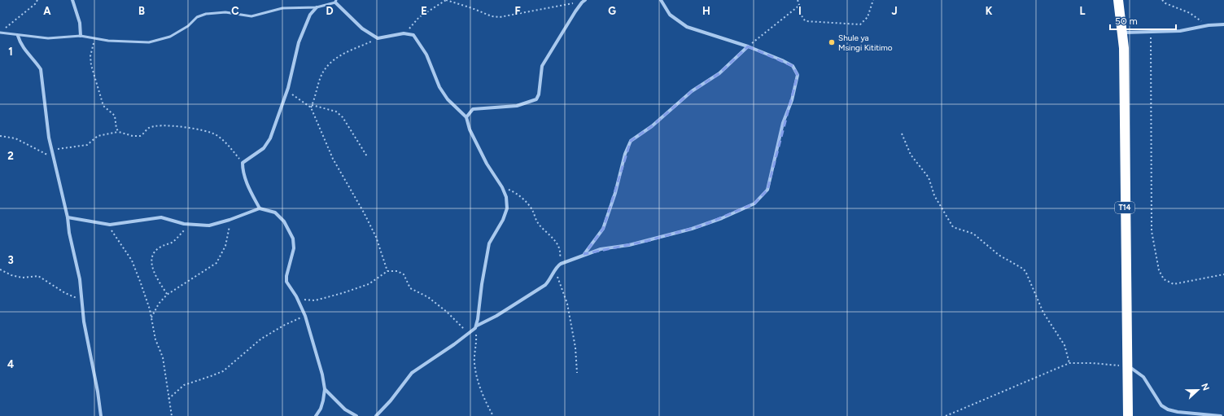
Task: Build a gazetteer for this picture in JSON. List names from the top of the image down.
{
  "streets": {
    "highway": ["T14"]
  },
  "places": ["Shule ya Msingi Kititimo"],
  "scale_bar": "50 m",
  "north": "right",
  "grid": {
    "columns": [
      "A",
      "B",
      "C",
      "D",
      "E",
      "F",
      "G",
      "H",
      "I",
      "J",
      "K",
      "L"
    ],
    "rows": [
      "1",
      "2",
      "3",
      "4"
    ]
  }
}
